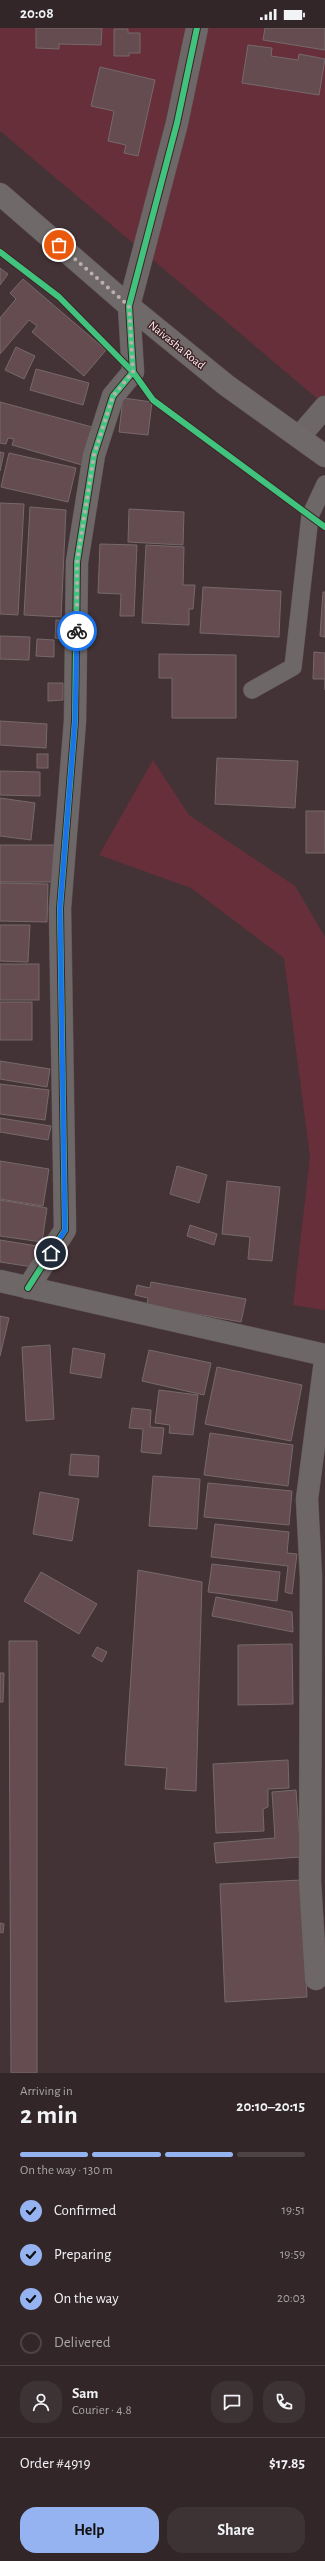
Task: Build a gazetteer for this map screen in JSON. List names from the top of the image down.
{
  "streets": {
    "main road": ["Naivasha Road"]
  },
  "page": {
    "status": "20:08",
    "heading": ["2 min", "Arriving in", "20:10–20:15"],
    "panel": [
      "Sam",
      "Courier · 4.8",
      "Order #4919",
      "$17.85"
    ],
    "bar": "On the way · 130 m",
    "list": [
      ["Confirmed", "19:51"],
      ["Preparing", "19:59"],
      ["On the way", "20:03"],
      "Delivered"
    ],
    "buttons": ["Help", "Share"]
  }
}
